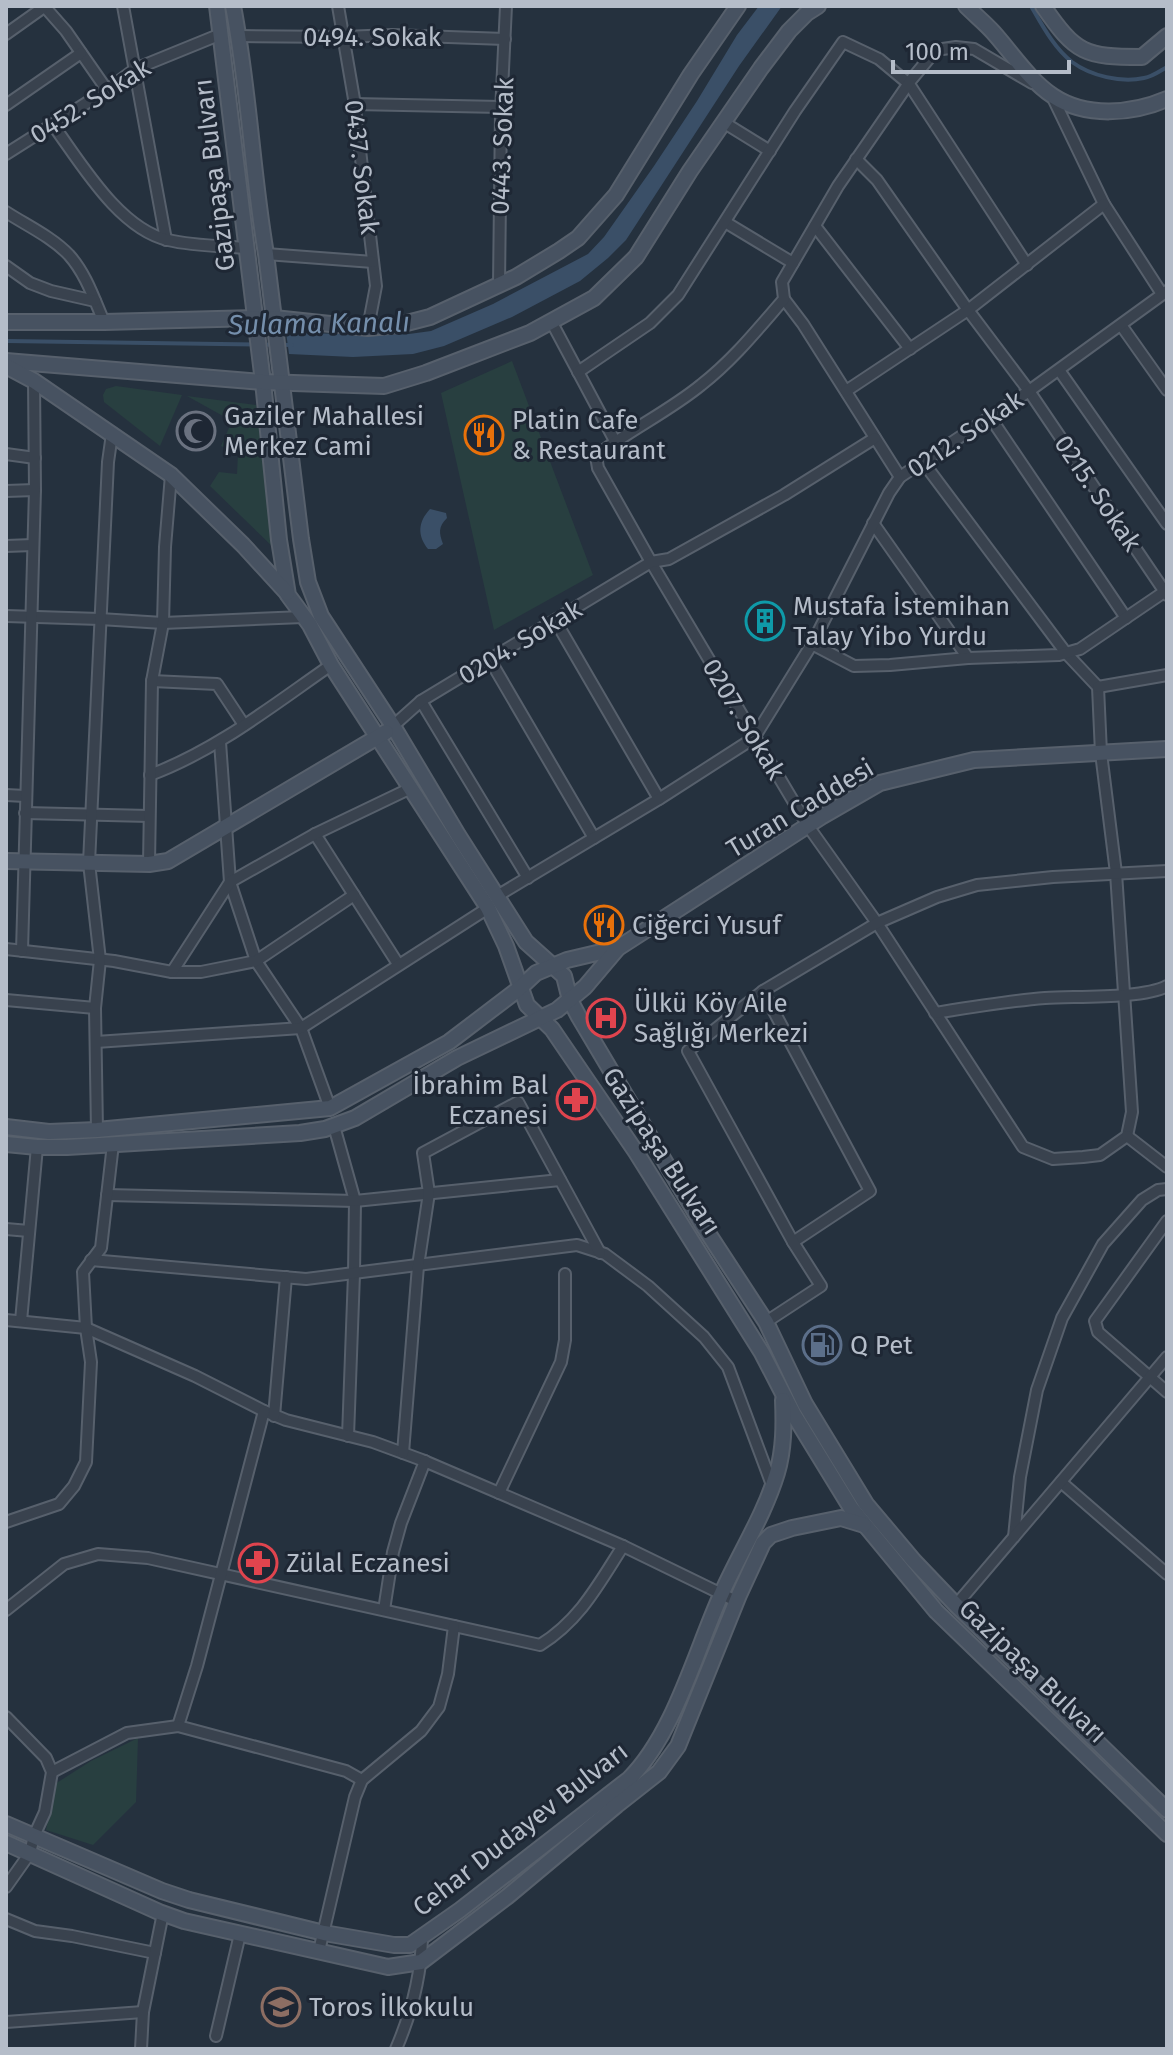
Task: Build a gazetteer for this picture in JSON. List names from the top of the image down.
{
  "streets": {
    "street": [
      "0494. Sokak",
      "0452. Sokak",
      "0443. Sokak",
      "0437. Sokak",
      "Gazipaşa Bulvarı",
      "0212. Sokak",
      "0215. Sokak",
      "0204. Sokak",
      "0207. Sokak",
      "Turan Caddesi",
      "Cehar Dudayev Bulvarı"
    ]
  },
  "crossings": [
    ["0494. Sokak", "0443. Sokak"],
    ["0494. Sokak", "0437. Sokak"],
    ["0494. Sokak", "Gazipaşa Bulvarı"],
    ["0452. Sokak", "Gazipaşa Bulvarı"],
    ["Gazipaşa Bulvarı", "0212. Sokak"],
    ["Gazipaşa Bulvarı", "0204. Sokak"],
    ["Gazipaşa Bulvarı", "Cehar Dudayev Bulvarı"],
    ["0212. Sokak", "0215. Sokak"],
    ["0212. Sokak", "0207. Sokak"],
    ["0204. Sokak", "0207. Sokak"],
    ["0207. Sokak", "Turan Caddesi"]
  ],
  "water": ["Sulama Kanalı"],
  "places": {
    "mosque": ["Gaziler Mahallesi Merkez Cami"],
    "restaurant": ["Platin Cafe & Restaurant", "Ciğerci Yusuf"],
    "building": ["Mustafa İstemihan Talay Yibo Yurdu"],
    "hospital": ["Ülkü Köy Aile Sağlığı Merkezi"],
    "pharmacy": ["İbrahim Bal Eczanesi", "Zülal Eczanesi"],
    "fuel station": ["Q Pet"],
    "school or university": ["Toros İlkokulu"]
  },
  "scale_bar": "100 m"
}
